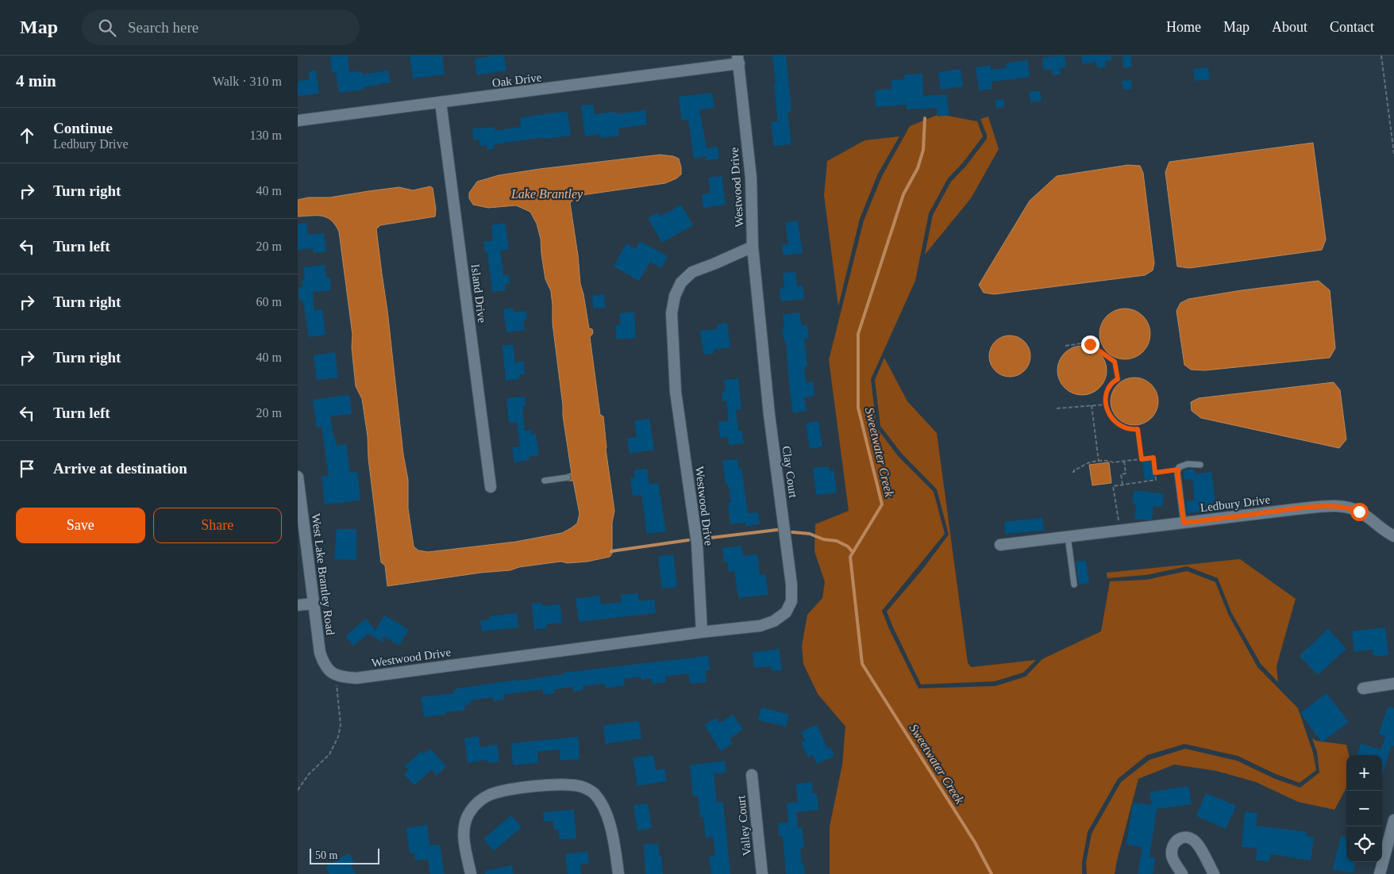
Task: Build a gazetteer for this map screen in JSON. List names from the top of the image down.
{
  "streets": {
    "street": [
      "Oak Drive",
      "Westwood Drive",
      "Island Drive",
      "Clay Court",
      "Ledbury Drive",
      "West Lake Brantley Road",
      "Valley Court"
    ]
  },
  "crossings": [
    ["Oak Drive", "Westwood Drive"],
    ["Oak Drive", "Island Drive"],
    ["Westwood Drive", "Clay Court"],
    ["Westwood Drive", "West Lake Brantley Road"]
  ],
  "water": ["Lake Brantley", "Sweetwater Creek"],
  "scale_bar": "50 m",
  "page": {
    "header": "Map",
    "search": "Search here",
    "nav": [
      "Home",
      "Map",
      "About",
      "Contact"
    ],
    "heading": ["4 min", "Walk · 310 m"],
    "list": [
      ["Continue", "Ledbury Drive", "130 m"],
      ["Turn right", "40 m"],
      ["Turn left", "20 m"],
      ["Turn right", "60 m"],
      ["Turn right", "40 m"],
      ["Turn left", "20 m"],
      "Arrive at destination"
    ],
    "buttons": ["Save", "Share"],
    "map_buttons": ["+", "−"],
    "scale": "50 m"
  }
}
